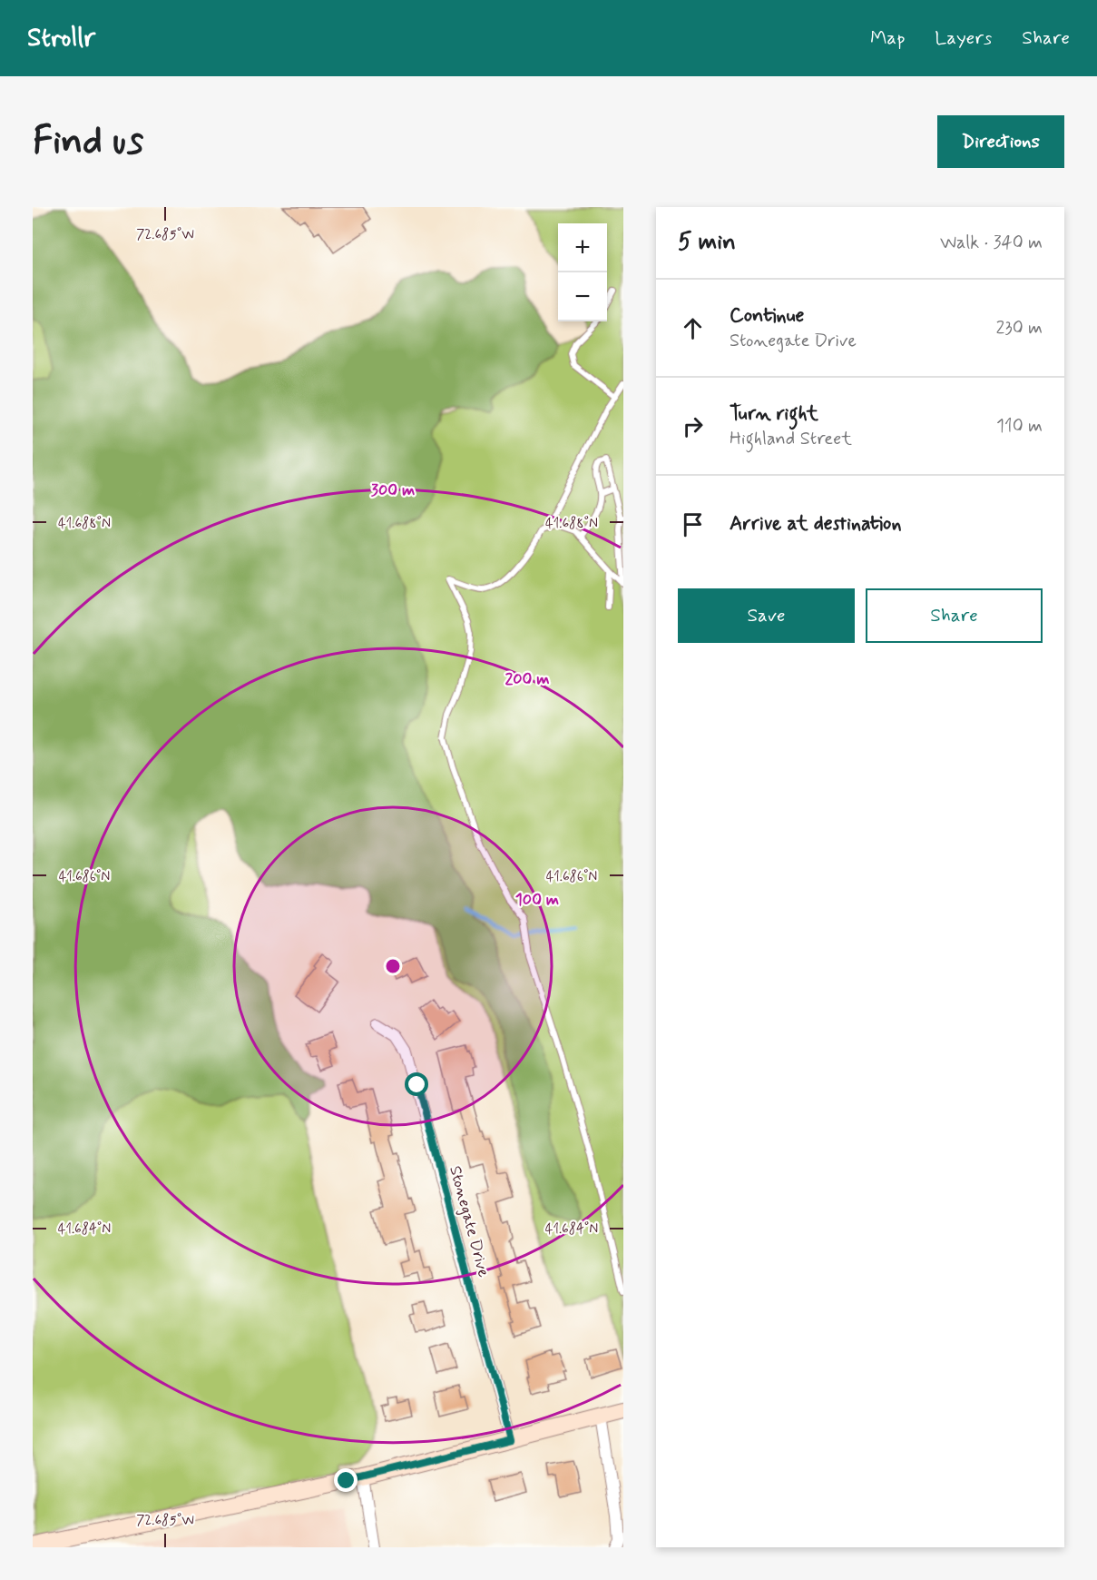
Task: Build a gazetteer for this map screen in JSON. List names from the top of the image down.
{
  "streets": {
    "street": ["Stonegate Drive"]
  },
  "page": {
    "header": "Strollr",
    "nav": ["Map", "Layers", "Share"],
    "buttons": [
      "Directions",
      ["Save", "Share"]
    ],
    "title": "Find us",
    "heading": ["5 min", "Walk · 340 m"],
    "map_buttons": ["+", "−"],
    "list": [
      ["Continue", "Stonegate Drive", "230 m"],
      ["Turn right", "Highland Street", "110 m"],
      "Arrive at destination"
    ]
  },
  "coordinates": [
    "72.685°W",
    "41.688°N",
    "41.686°N",
    "41.684°N"
  ],
  "rings": ["300 m", "200 m", "100 m"]
}
